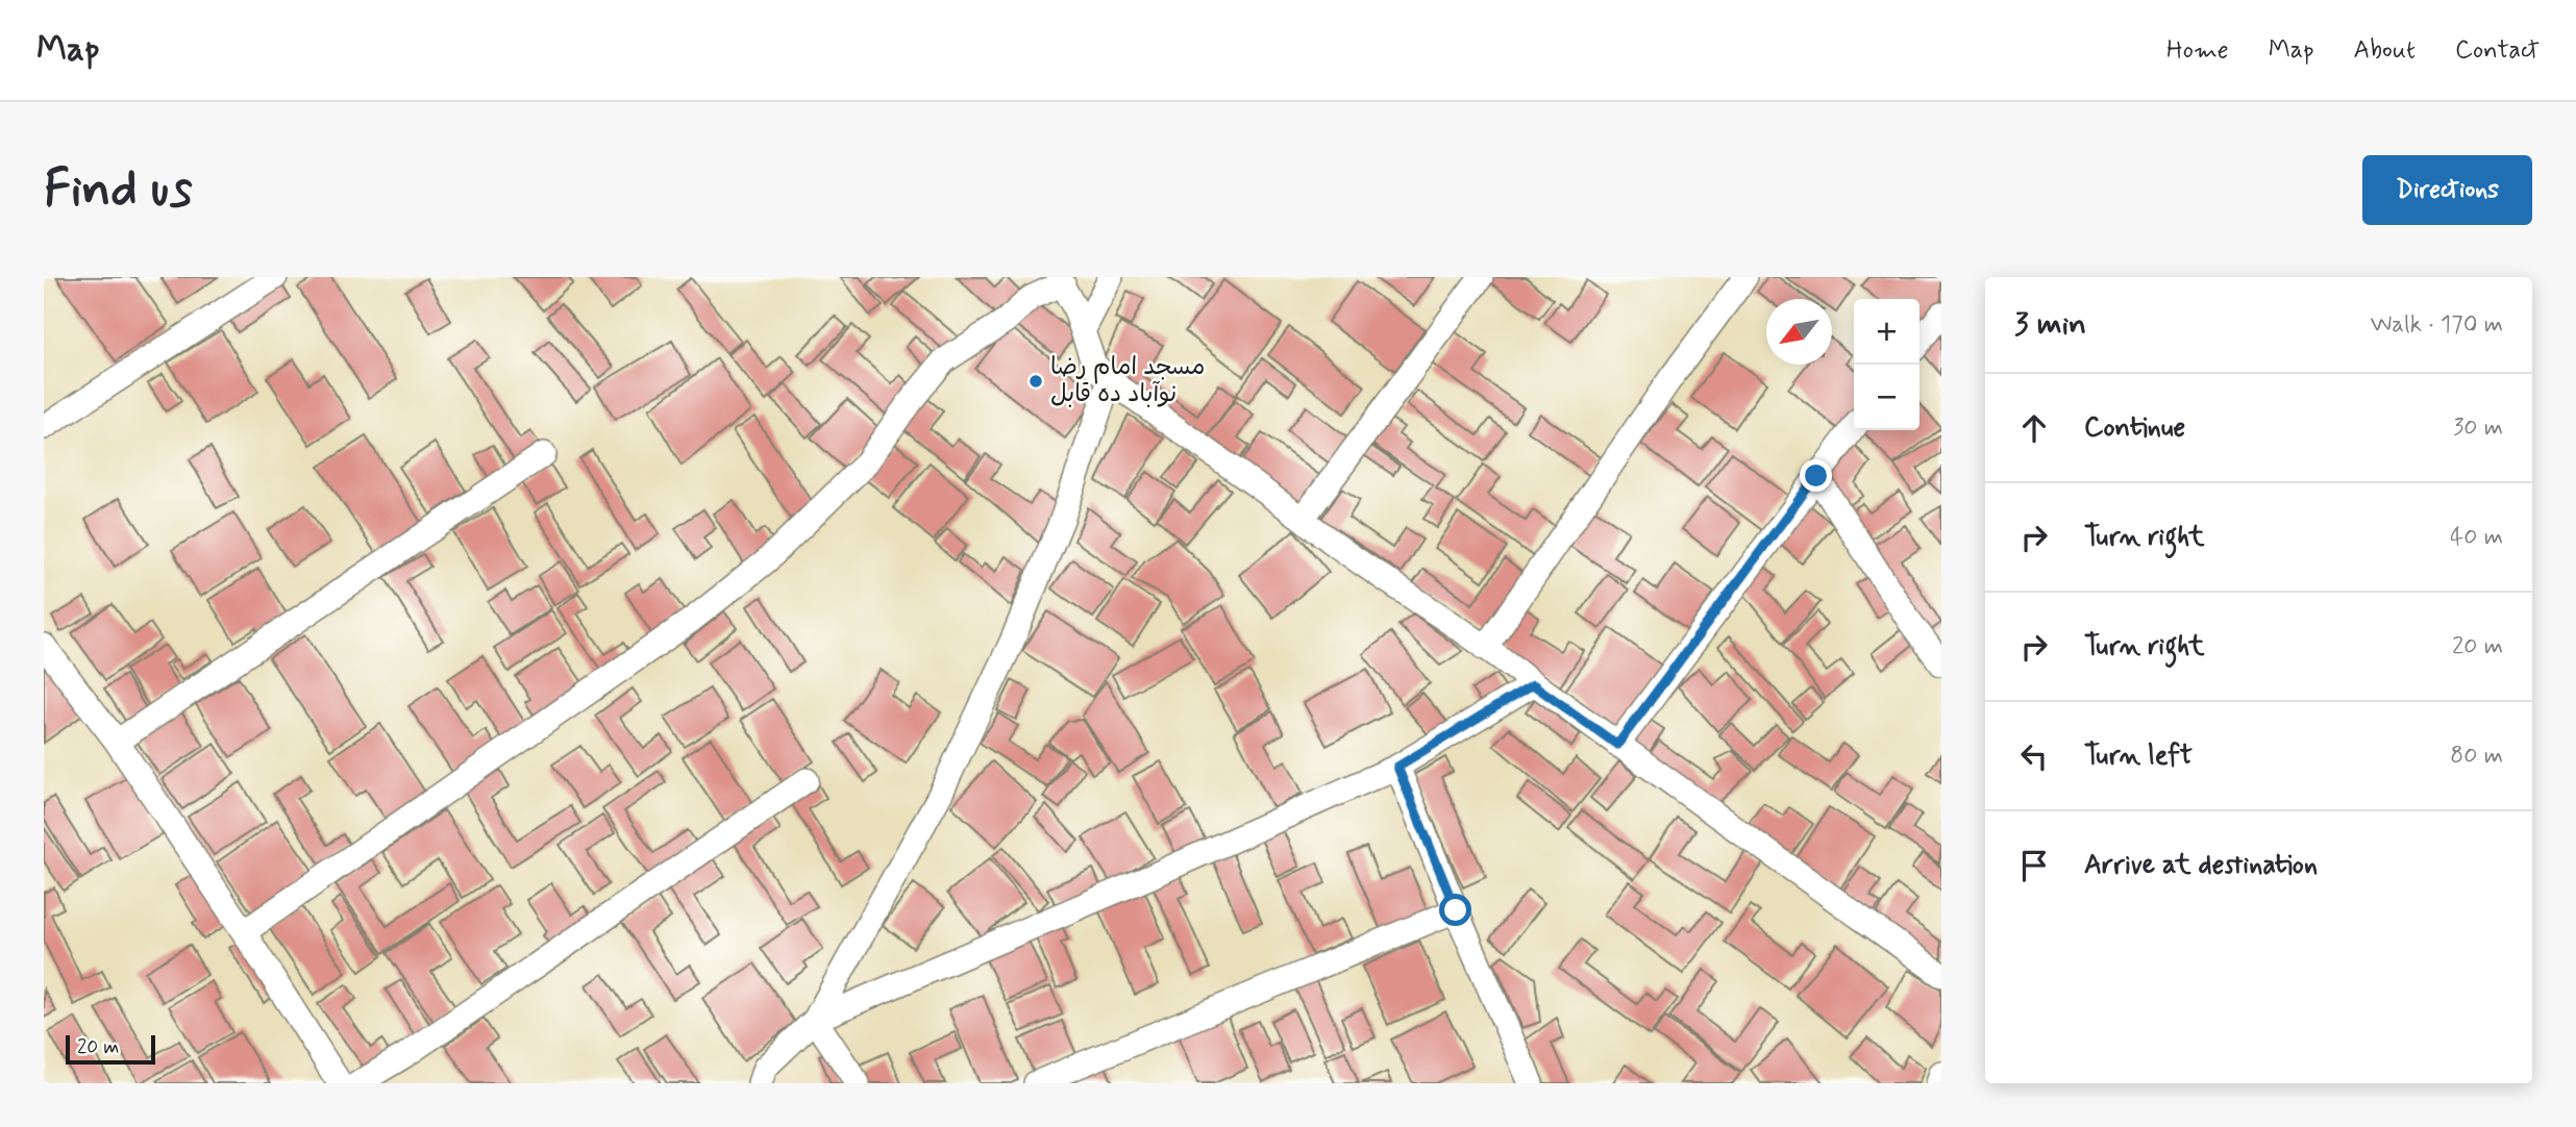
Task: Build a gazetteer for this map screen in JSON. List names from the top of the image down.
{
  "places": ["مسجد امام رضا نوآباد ده قابل"],
  "scale_bar": "20 m",
  "north": "bottom left",
  "page": {
    "header": "Map",
    "nav": [
      "Home",
      "Map",
      "About",
      "Contact"
    ],
    "buttons": "Directions",
    "title": "Find us",
    "heading": ["3 min", "Walk · 170 m"],
    "map_buttons": ["+", "−"],
    "list": [
      ["Continue", "30 m"],
      ["Turn right", "40 m"],
      ["Turn right", "20 m"],
      ["Turn left", "80 m"],
      "Arrive at destination"
    ],
    "scale": "20 m"
  }
}
